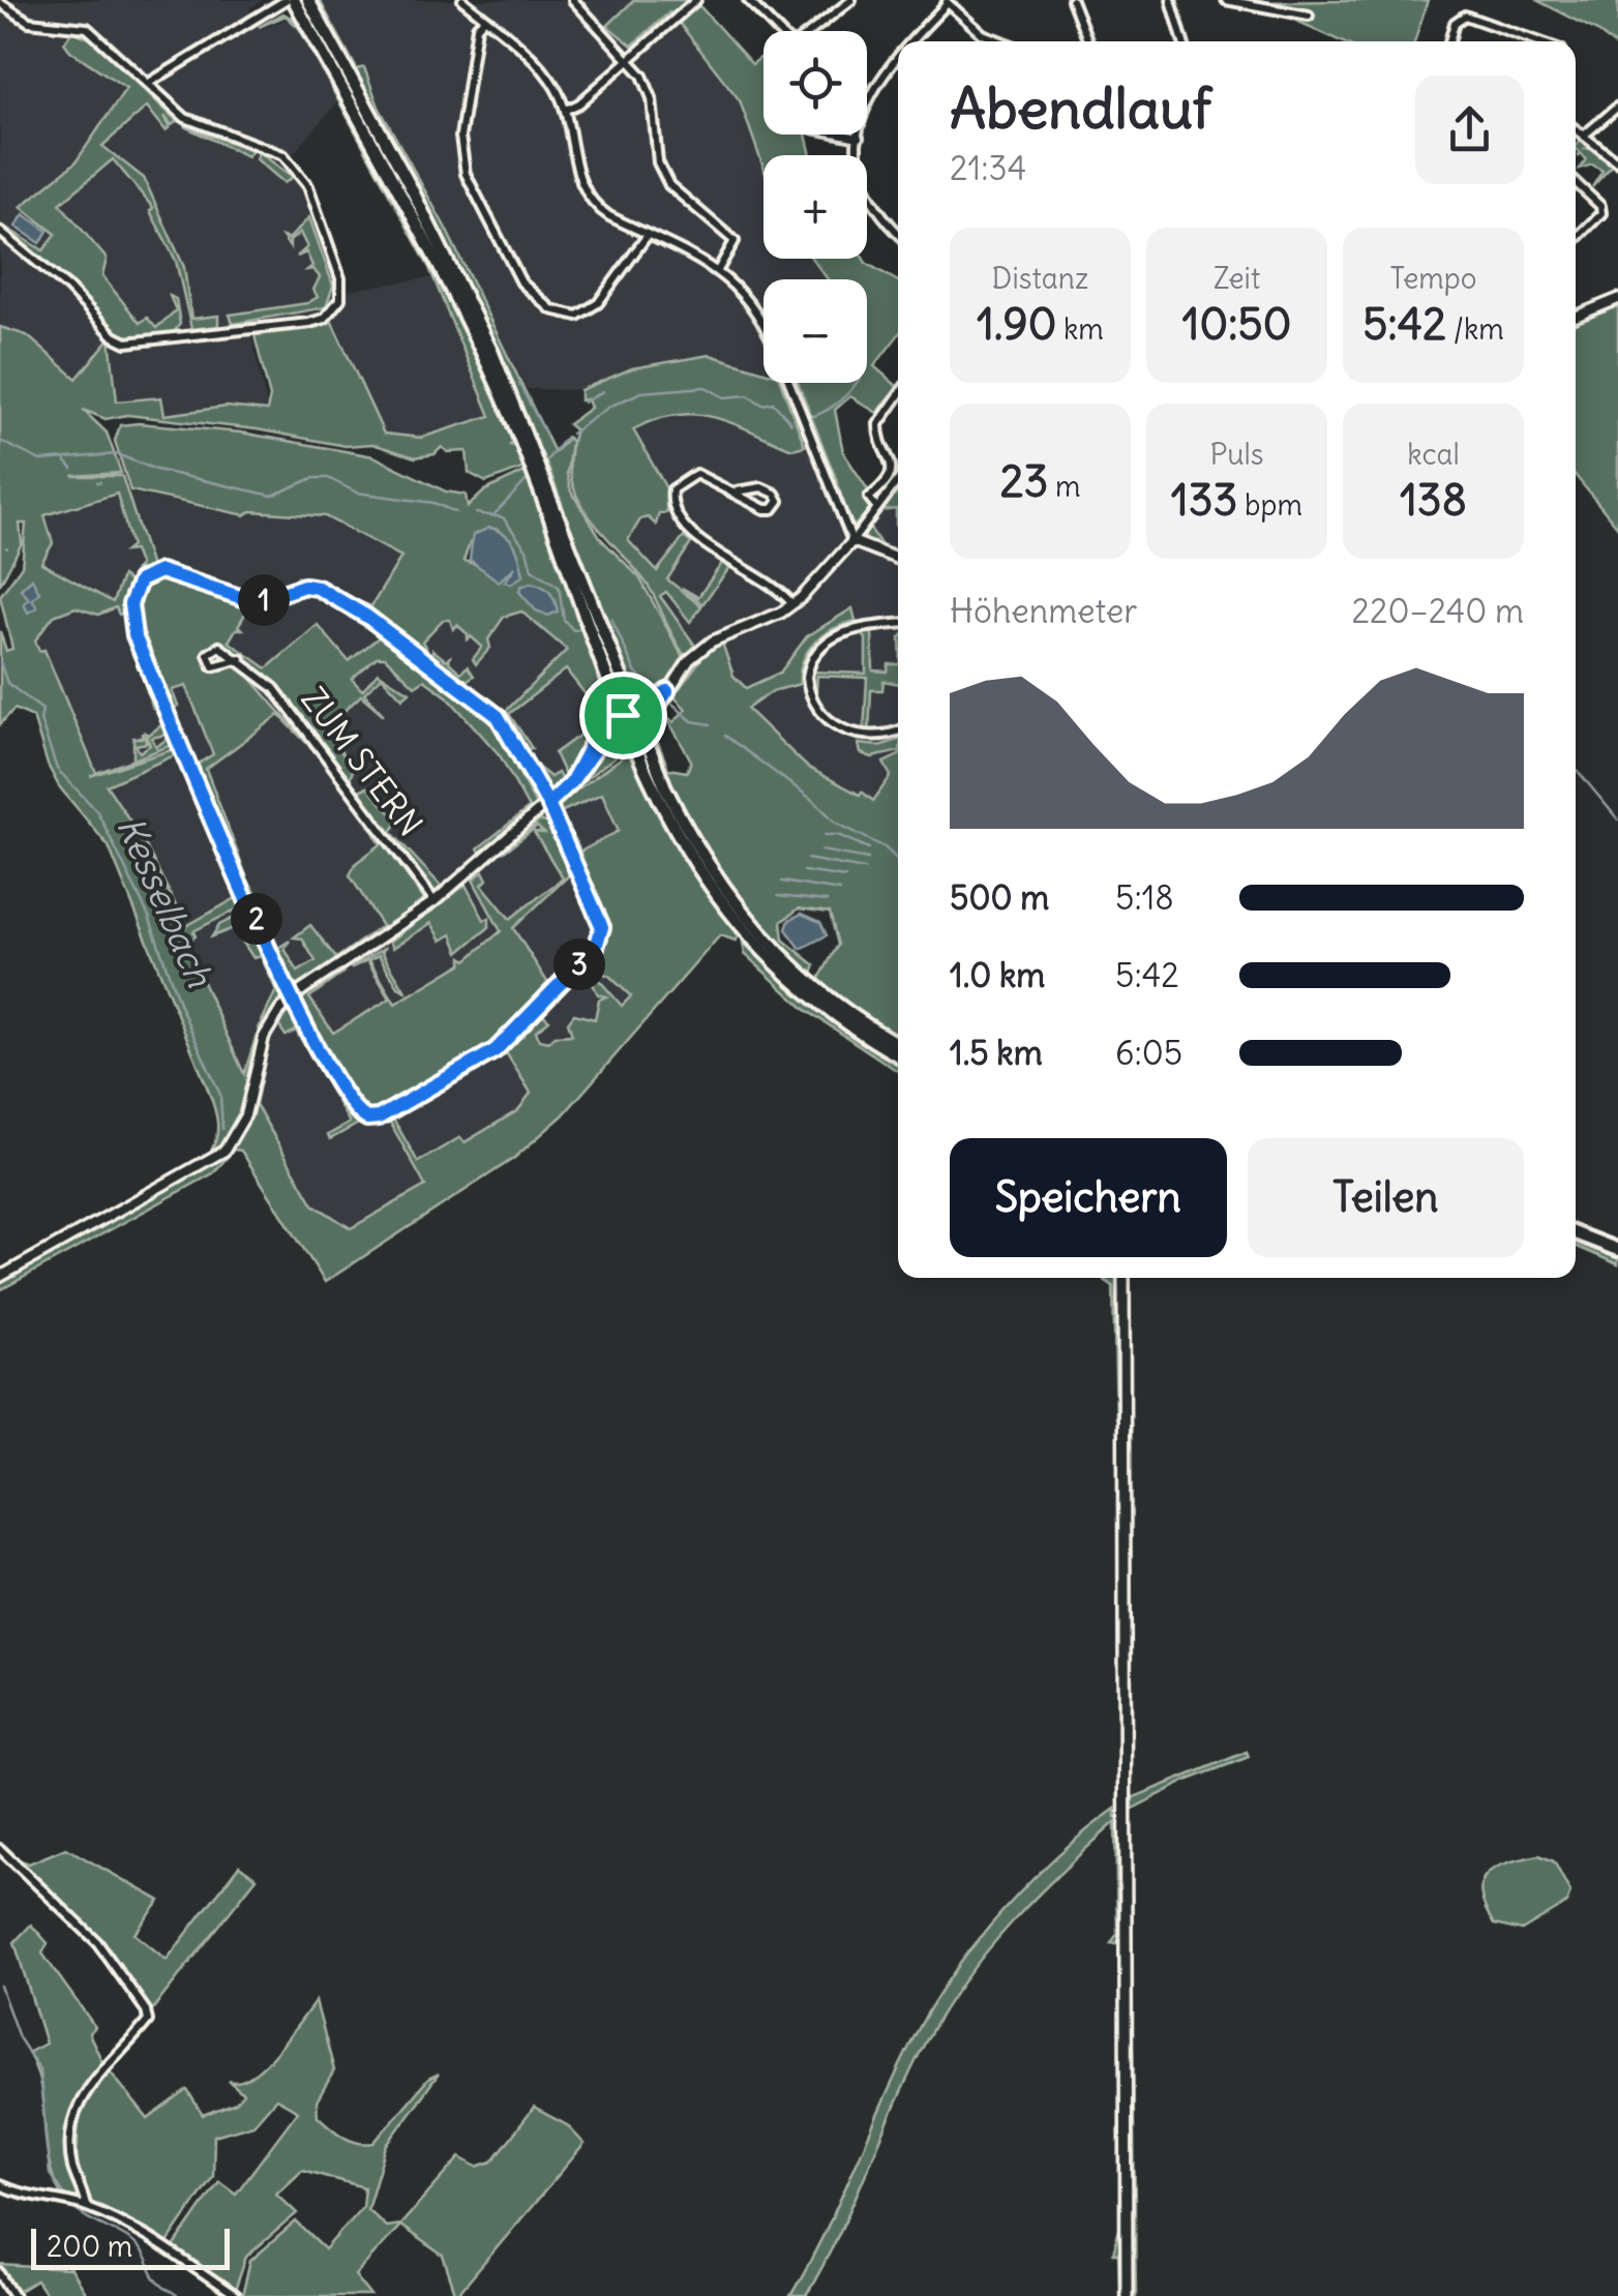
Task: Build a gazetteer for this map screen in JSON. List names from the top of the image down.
{
  "streets": {
    "street": ["ZUM STERN"]
  },
  "water": ["Kesselbach"],
  "scale_bar": "200 m",
  "page": {
    "map_buttons": ["+", "−"],
    "heading": ["Abendlauf", "21:34"],
    "stats": [
      ["Distanz", "1.90 km"],
      ["Zeit", "10:50"],
      ["Tempo", "5:42 /km"],
      ["23 m"],
      ["Puls", "133 bpm"],
      ["kcal", "138"]
    ],
    "chart": ["Höhenmeter", "220–240 m"],
    "pins": ["1", "2", "3"],
    "list": [
      {
        "name": "500 m",
        "note": "5:18"
      },
      {
        "name": "1.0 km",
        "note": "5:42"
      },
      {
        "name": "1.5 km",
        "note": "6:05"
      }
    ],
    "buttons": ["Speichern", "Teilen"],
    "scale": "200 m"
  }
}
